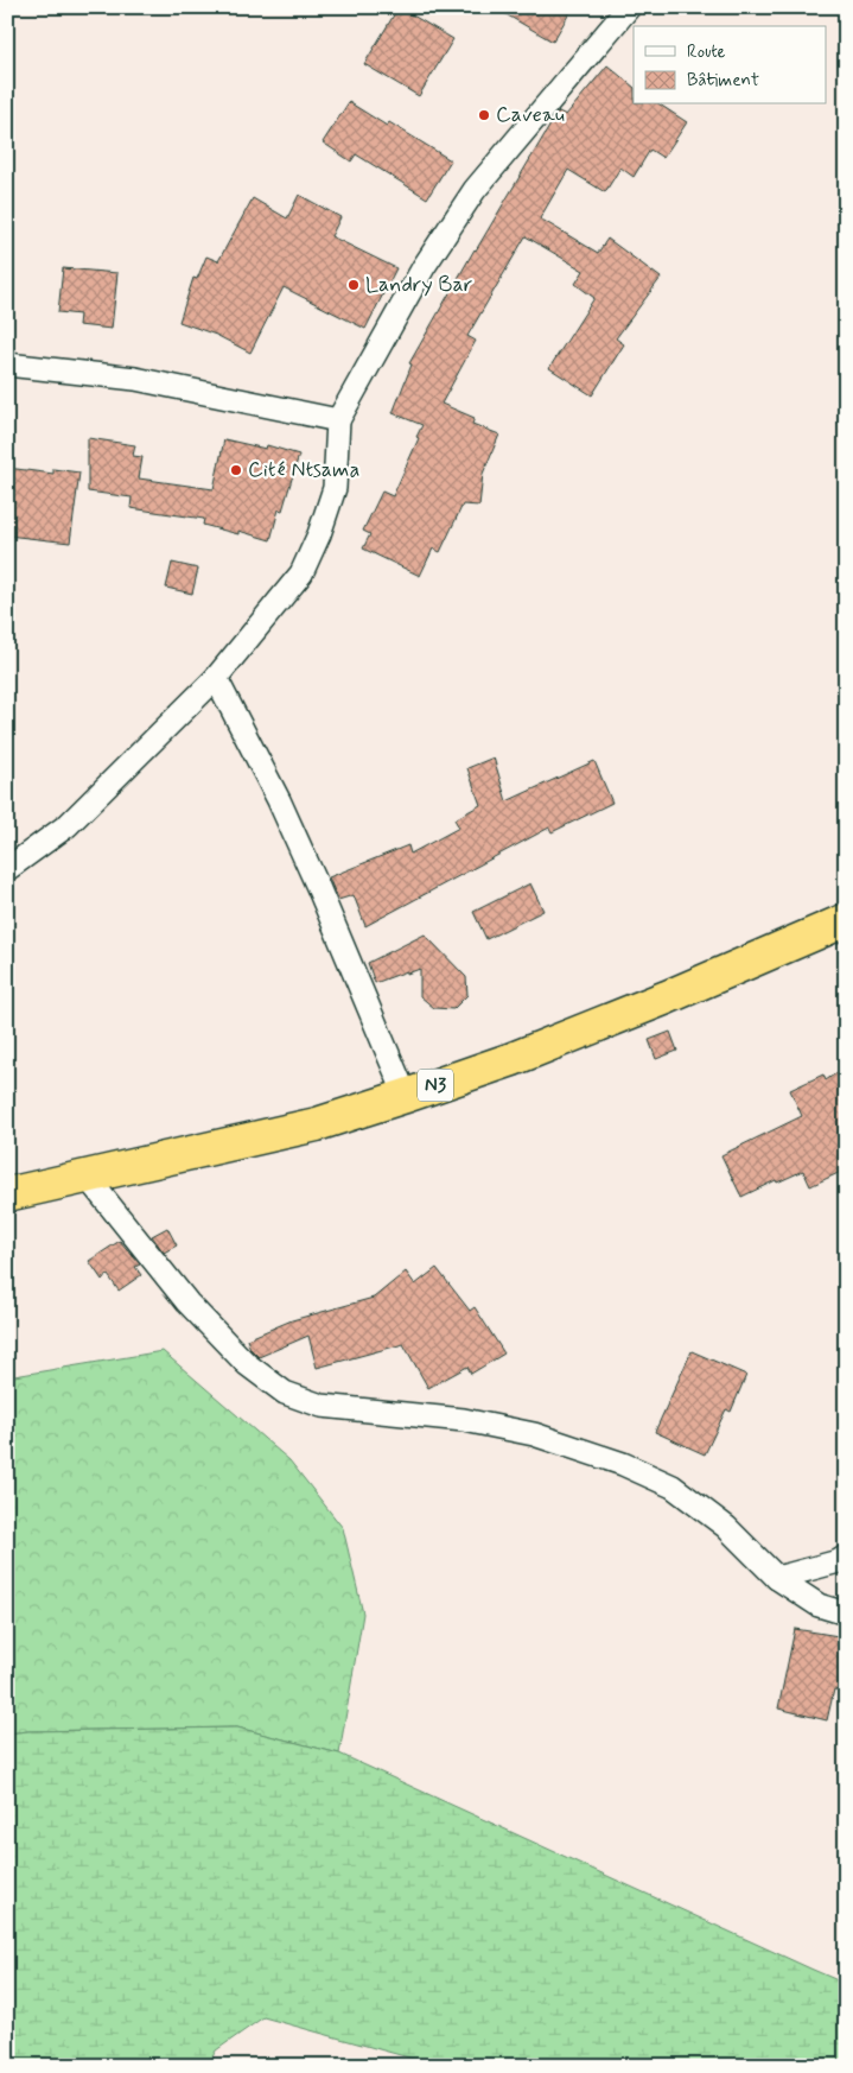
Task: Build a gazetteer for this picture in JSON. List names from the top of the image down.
{
  "streets": {
    "highway": ["N3"]
  },
  "places": ["Caveau", "Landry Bar", "Cité Ntsama"],
  "legend": ["Route", "Bâtiment"]
}
